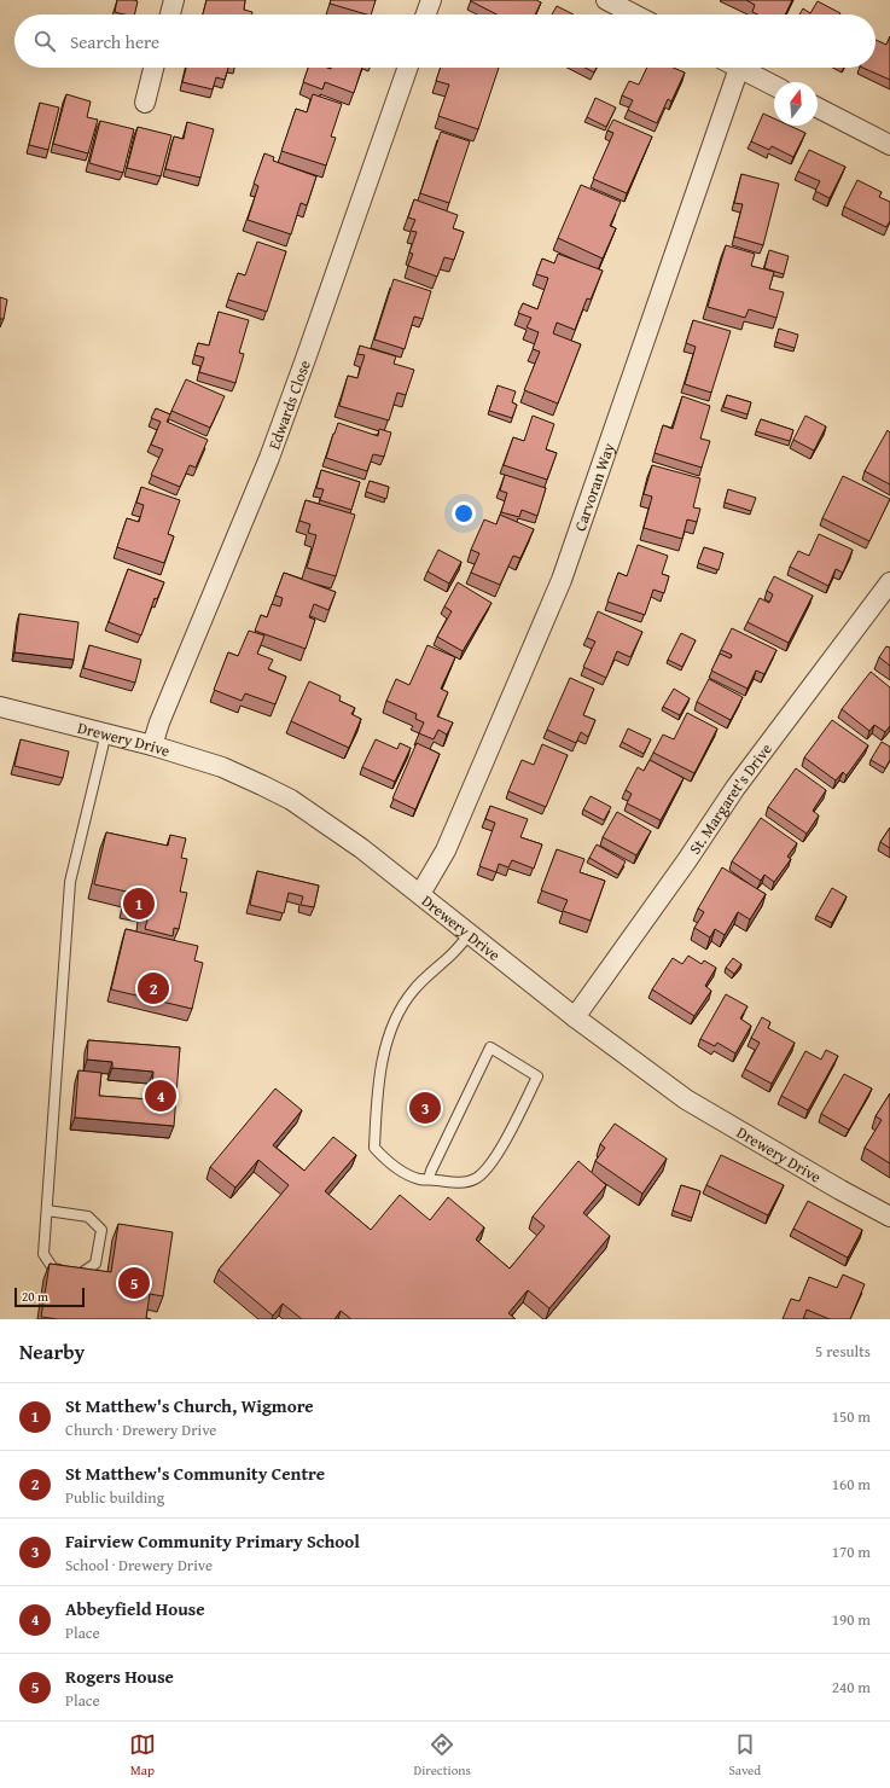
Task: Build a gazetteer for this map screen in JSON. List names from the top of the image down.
{
  "streets": {
    "street": [
      "Edwards Close",
      "Carvoran Way",
      "Drewery Drive",
      "St. Margaret's Drive"
    ]
  },
  "crossings": [
    ["Edwards Close", "Drewery Drive"],
    ["Carvoran Way", "Drewery Drive"],
    ["Drewery Drive", "St. Margaret's Drive"]
  ],
  "scale_bar": "20 m",
  "north": "top",
  "page": {
    "search": "Search here",
    "pins": [
      "1",
      "2",
      "4",
      "3",
      "5"
    ],
    "scale": "20 m",
    "heading": ["Nearby", "5 results"],
    "list": [
      {
        "mark": "1",
        "name": "St Matthew's Church, Wigmore",
        "note": "Church · Drewery Drive",
        "value": "150 m"
      },
      {
        "mark": "2",
        "name": "St Matthew's Community Centre",
        "note": "Public building",
        "value": "160 m"
      },
      {
        "mark": "3",
        "name": "Fairview Community Primary School",
        "note": "School · Drewery Drive",
        "value": "170 m"
      },
      {
        "mark": "4",
        "name": "Abbeyfield House",
        "note": "Place",
        "value": "190 m"
      },
      {
        "mark": "5",
        "name": "Rogers House",
        "note": "Place",
        "value": "240 m"
      }
    ],
    "nav": ["Map", "Directions", "Saved"]
  }
}
